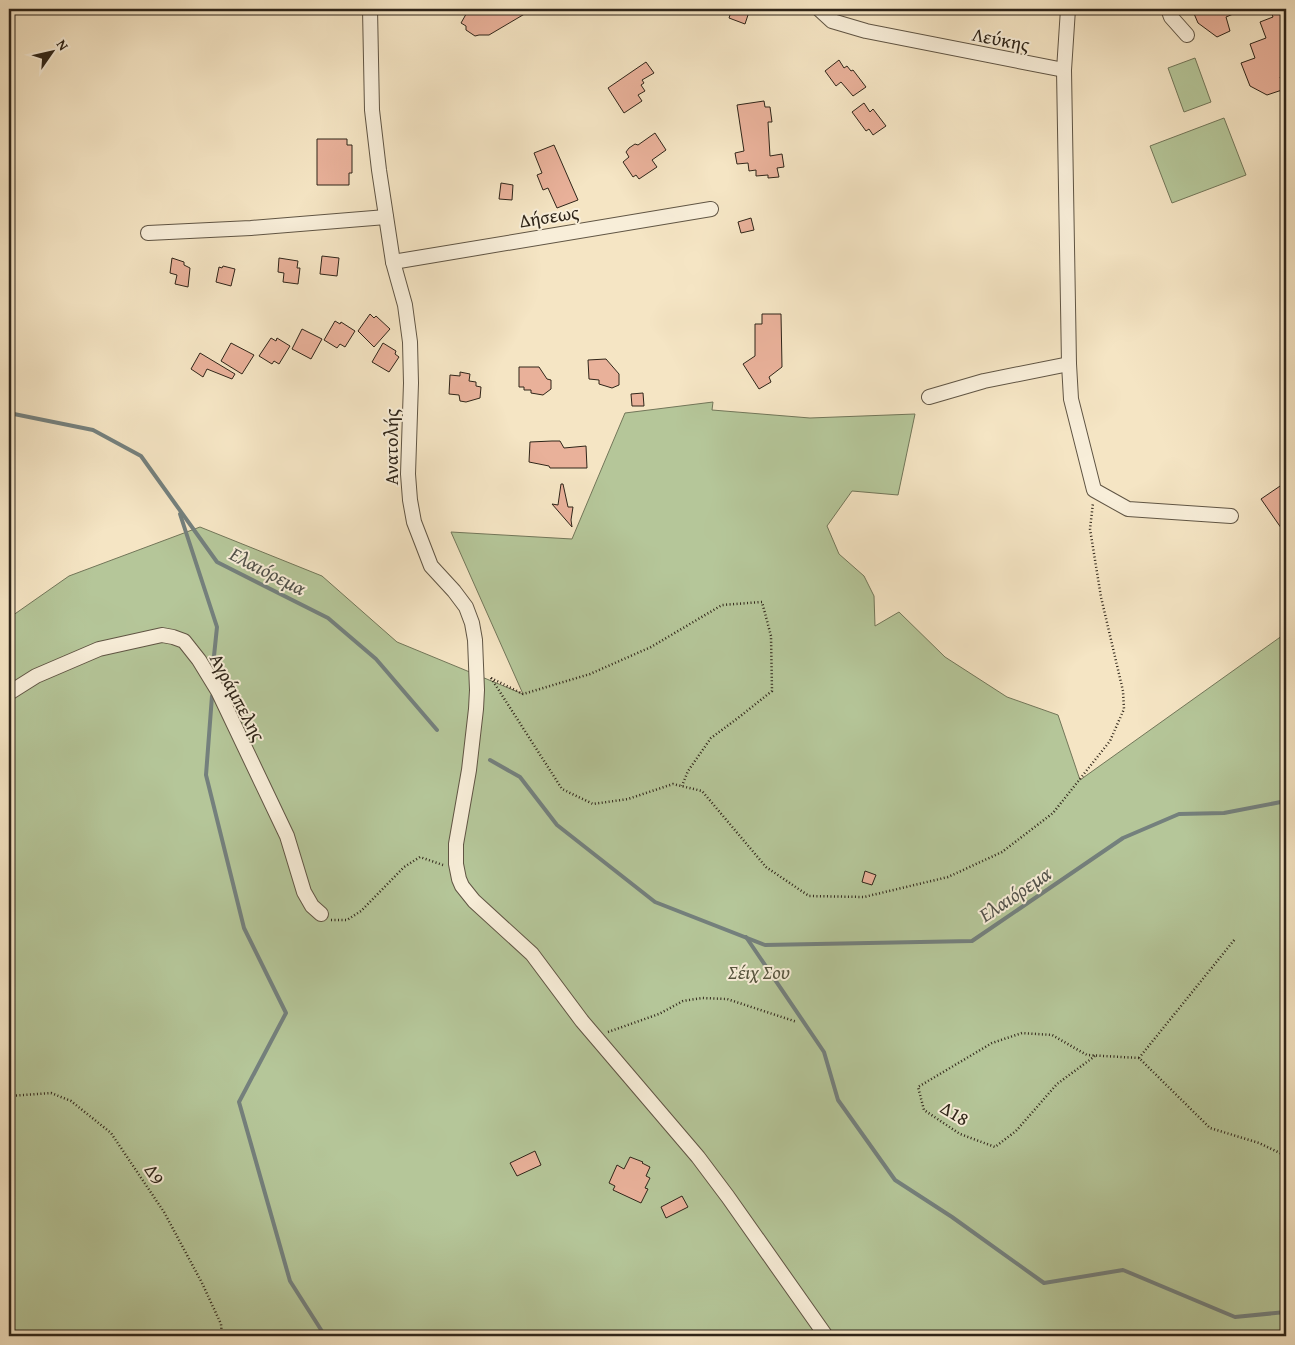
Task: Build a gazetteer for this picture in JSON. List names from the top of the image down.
{
  "streets": {
    "street": [
      "Λεύκης",
      "Δήσεως",
      "Ανατολής",
      "Αγράμπελης"
    ],
    "path": ["Δ18", "Δ9"]
  },
  "crossings": [
    ["Δήσεως", "Ανατολής"]
  ],
  "water": ["Ελαιόρεμα"],
  "parks": ["Σέιχ Σου"],
  "north": "top right"
}
